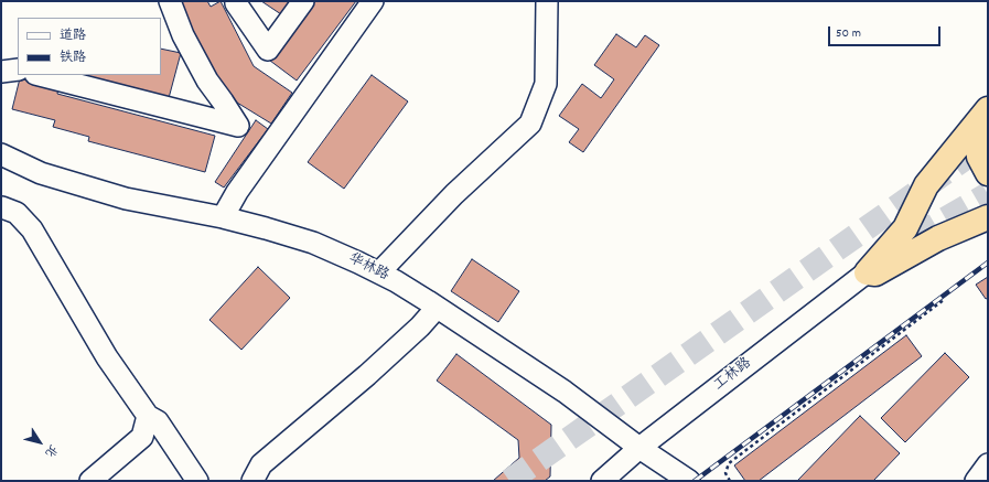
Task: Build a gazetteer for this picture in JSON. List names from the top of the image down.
{
  "streets": {
    "street": ["华林路", "工林路"]
  },
  "crossings": [
    ["华林路", "工林路"]
  ],
  "legend": ["道路", "铁路"],
  "scale_bar": "50 m",
  "north": "bottom right"
}
